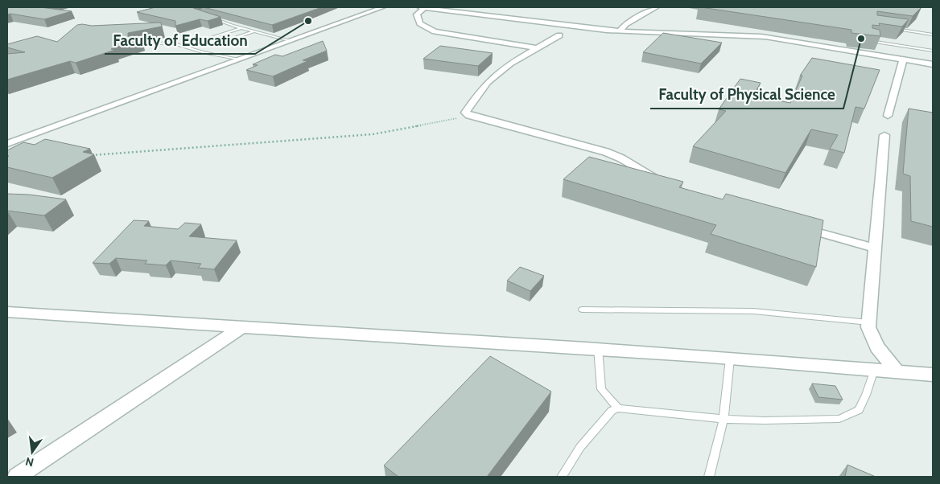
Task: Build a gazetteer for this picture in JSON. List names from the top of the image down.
{
  "places": ["Faculty of Education", "Faculty of Physical Science"],
  "north": "bottom"
}
